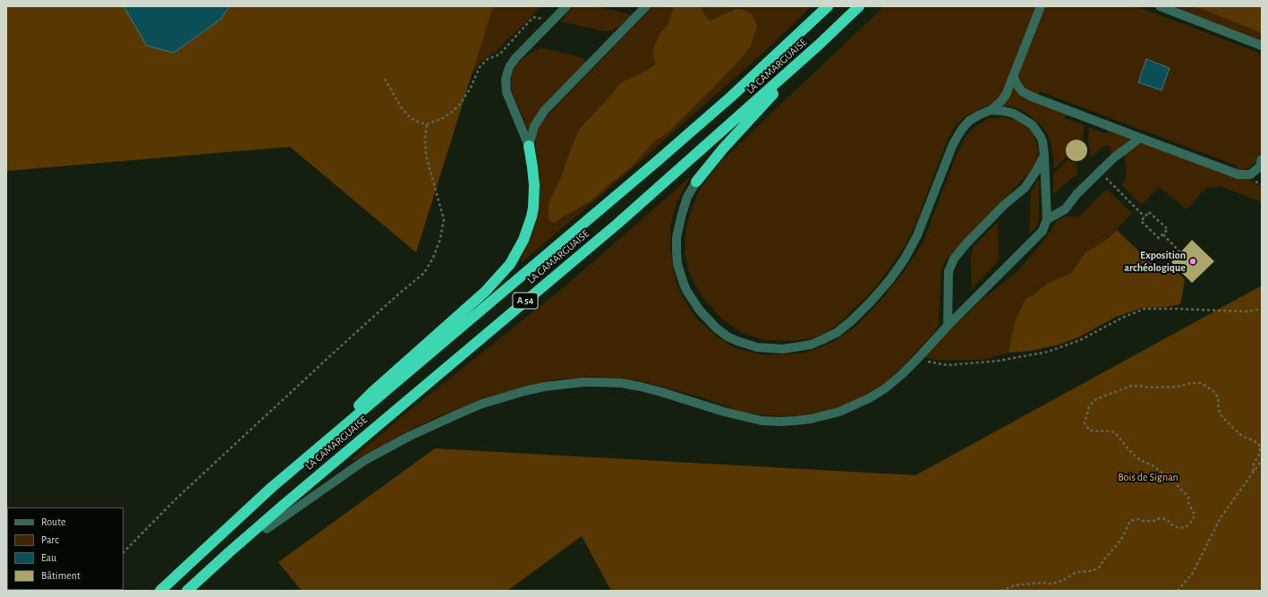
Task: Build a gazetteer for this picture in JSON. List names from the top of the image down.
{
  "streets": {
    "highway": ["LA CAMARGUAISE", "A 54"]
  },
  "parks": ["Bois de Signan"],
  "places": ["Exposition archéologique"],
  "legend": [
    "Route",
    "Parc",
    "Eau",
    "Bâtiment"
  ]
}
